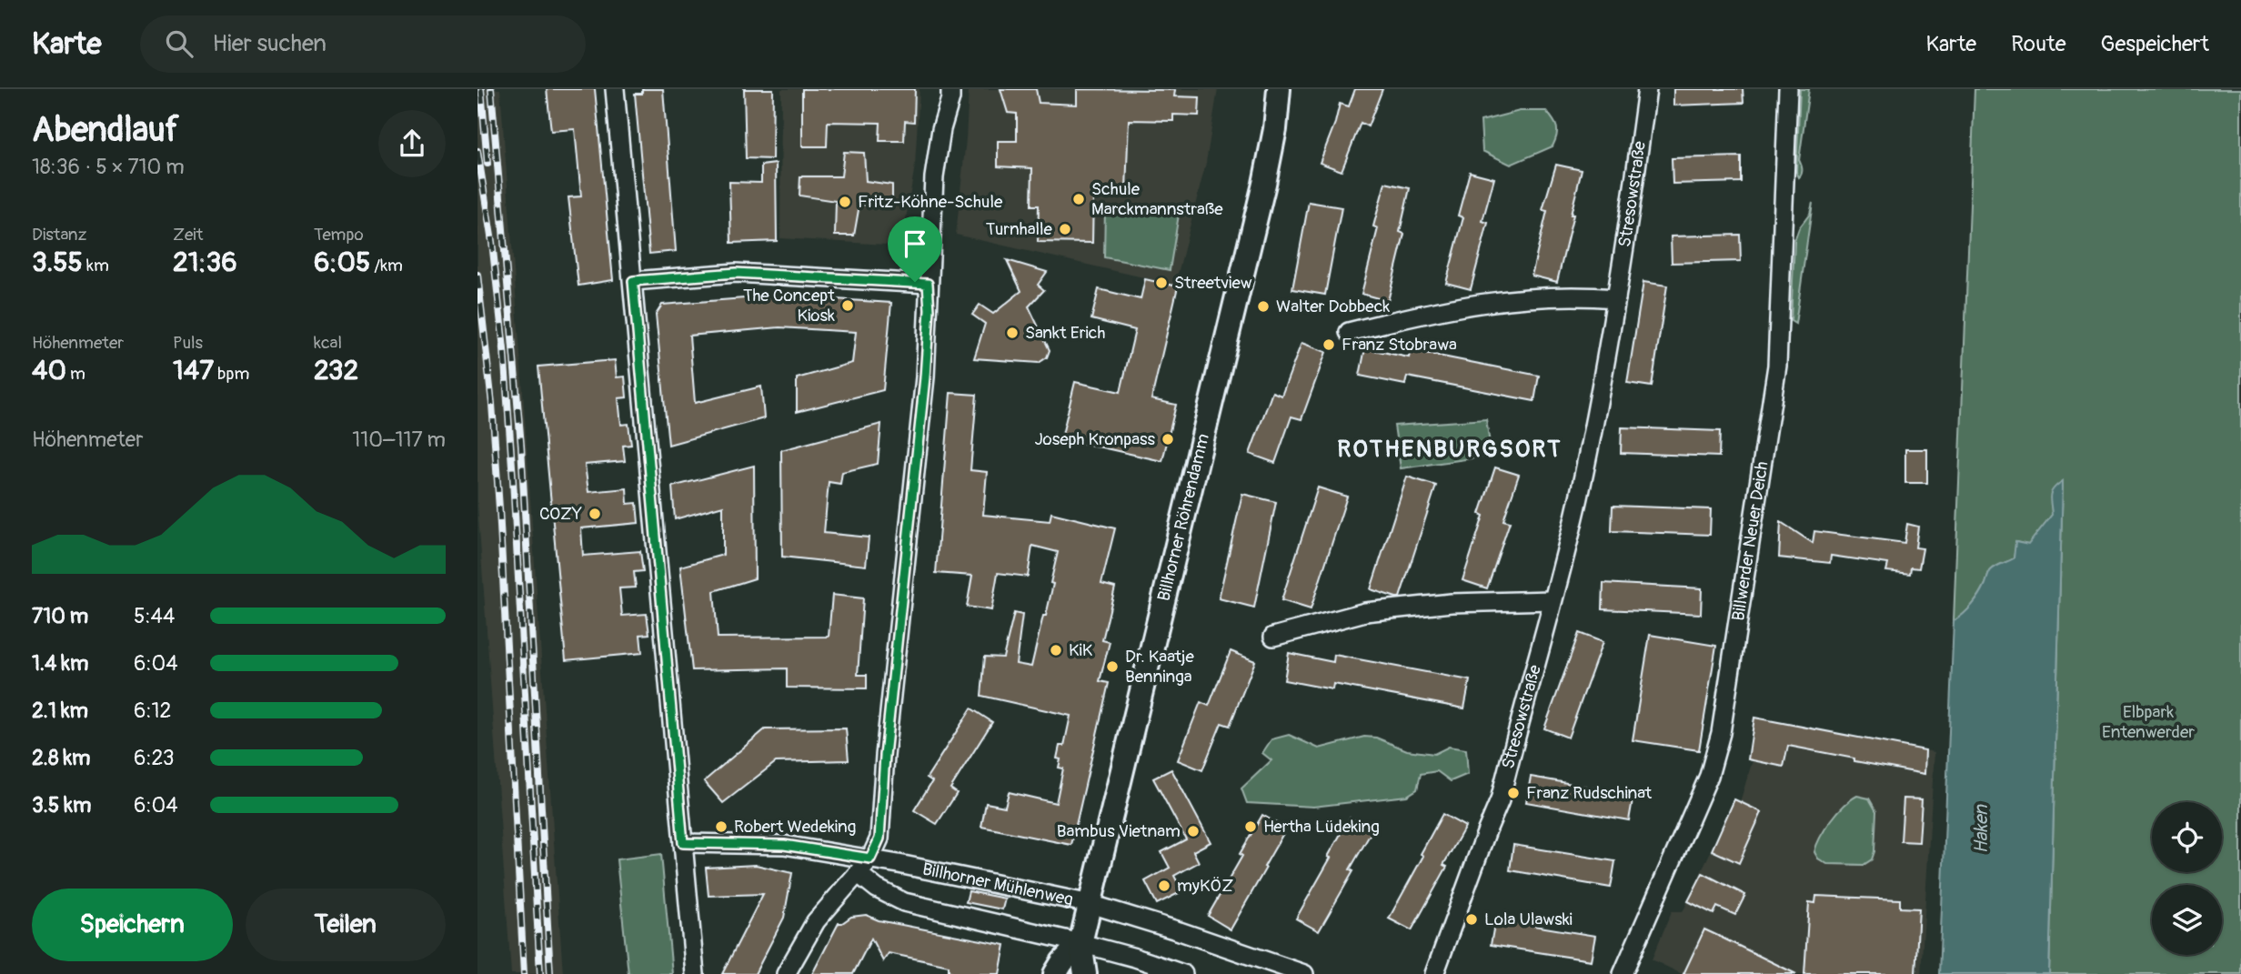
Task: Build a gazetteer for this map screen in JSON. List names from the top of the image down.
{
  "streets": {
    "street": [
      "Stresowstraße",
      "Billhorner Röhrendamm",
      "Billwerder Neuer Deich",
      "Billhorner Mühlenweg"
    ]
  },
  "crossings": [
    ["Billhorner Röhrendamm", "Billhorner Mühlenweg"]
  ],
  "districts": ["ROTHENBURGSORT"],
  "water": ["Haken"],
  "parks": ["Elbpark Entenwerder"],
  "places": [
    "Schule Marckmannstraße",
    "Fritz-Köhne-Schule",
    "Turnhalle",
    "Streetview",
    "The Concept Kiosk",
    "Walter Dobbeck",
    "Sankt Erich",
    "Franz Stobrawa",
    "Joseph Kronpass",
    "COZY",
    "KiK",
    "Dr. Kaatje Benninga",
    "Franz Rudschinat",
    "Robert Wedeking",
    "Hertha Lüdeking",
    "Bambus Vietnam",
    "myKÖZ",
    "Lola Ulawski"
  ],
  "page": {
    "header": "Karte",
    "search": "Hier suchen",
    "nav": ["Karte", "Route", "Gespeichert"],
    "heading": ["Abendlauf", "18:36 · 5 × 710 m"],
    "stats": [
      ["Distanz", "3.55 km"],
      ["Zeit", "21:36"],
      ["Tempo", "6:05 /km"],
      ["Höhenmeter", "40 m"],
      ["Puls", "147 bpm"],
      ["kcal", "232"]
    ],
    "chart": ["Höhenmeter", "110–117 m"],
    "list": [
      {
        "name": "710 m",
        "note": "5:44"
      },
      {
        "name": "1.4 km",
        "note": "6:04"
      },
      {
        "name": "2.1 km",
        "note": "6:12"
      },
      {
        "name": "2.8 km",
        "note": "6:23"
      },
      {
        "name": "3.5 km",
        "note": "6:04"
      }
    ],
    "buttons": ["Speichern", "Teilen"]
  }
}
